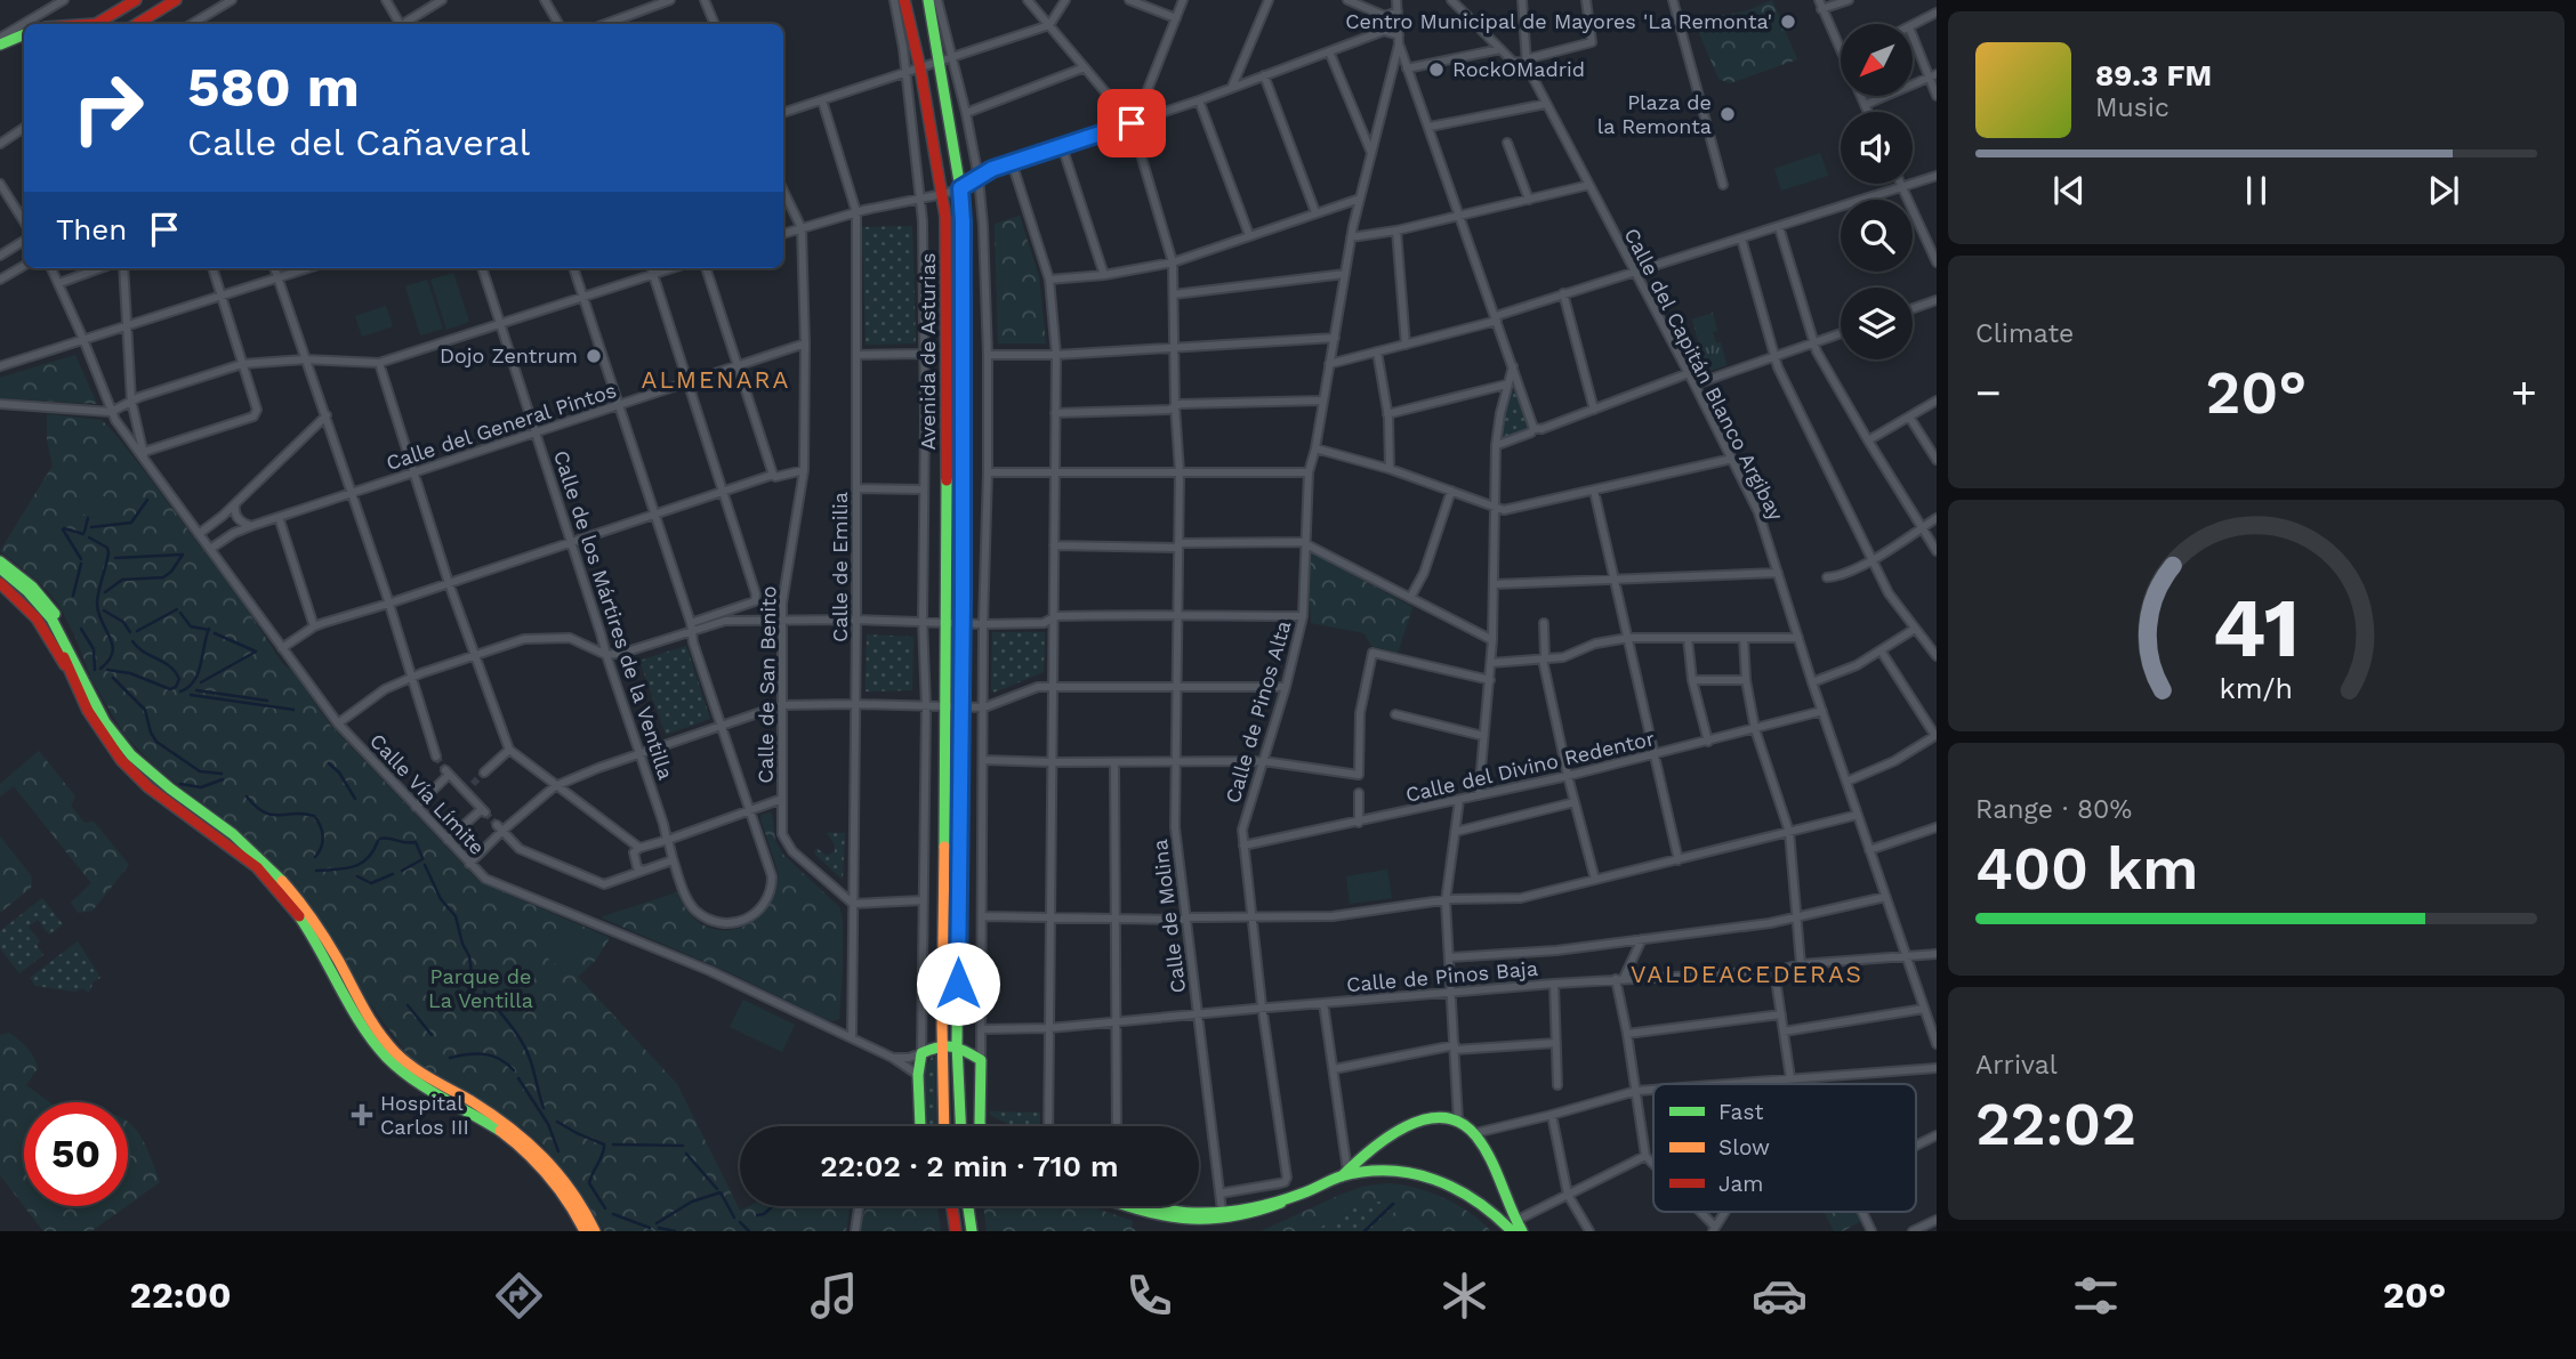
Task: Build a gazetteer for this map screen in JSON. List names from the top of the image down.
{
  "streets": {
    "main road": ["Avenida de Asturias"],
    "street": [
      "Calle del Capitán Blanco Argibay",
      "Calle del General Pintos",
      "Calle de Emilia",
      "Calle de los Mártires de la Ventilla",
      "Calle de San Benito",
      "Calle de Pinos Alta",
      "Calle del Divino Redentor",
      "Calle Vía Límite",
      "Calle de Molina",
      "Calle de Pinos Baja"
    ]
  },
  "crossings": [
    ["Avenida de Asturias", "Calle Vía Límite"],
    ["Calle del Capitán Blanco Argibay", "Calle del Divino Redentor"],
    ["Calle del Capitán Blanco Argibay", "Calle de Pinos Baja"],
    ["Calle del General Pintos", "Calle de los Mártires de la Ventilla"],
    ["Calle del General Pintos", "Calle de San Benito"],
    ["Calle del General Pintos", "Calle Vía Límite"],
    ["Calle de Emilia", "Calle de San Benito"],
    ["Calle de Emilia", "Calle Vía Límite"],
    ["Calle de Pinos Alta", "Calle del Divino Redentor"],
    ["Calle de Pinos Alta", "Calle de Molina"],
    ["Calle de Pinos Alta", "Calle de Pinos Baja"],
    ["Calle de Molina", "Calle de Pinos Baja"]
  ],
  "districts": ["ALMENARA", "VALDEACEDERAS"],
  "parks": ["Parque de La Ventilla"],
  "places": {
    "other": [
      "Centro Municipal de Mayores 'La Remonta'",
      "RockOMadrid",
      "Plaza de la Remonta",
      "Dojo Zentrum"
    ],
    "health": ["Hospital Carlos III"]
  },
  "legend": ["Fast", "Slow", "Jam"],
  "north": "bottom left",
  "page": {
    "turn": ["580 m", "Calle del Cañaveral"],
    "song": ["89.3 FM", "Music"],
    "then": "Then",
    "tile": [
      "Climate",
      ["Range · 80%", "400 km"],
      ["Arrival", "22:02"]
    ],
    "heat": ["−", "20°", "+"],
    "limit": "50",
    "trip": "22:02 · 2 min · 710 m",
    "tabs": ["22:00", "20°"],
    "gauge": ["41", "km/h"]
  }
}
